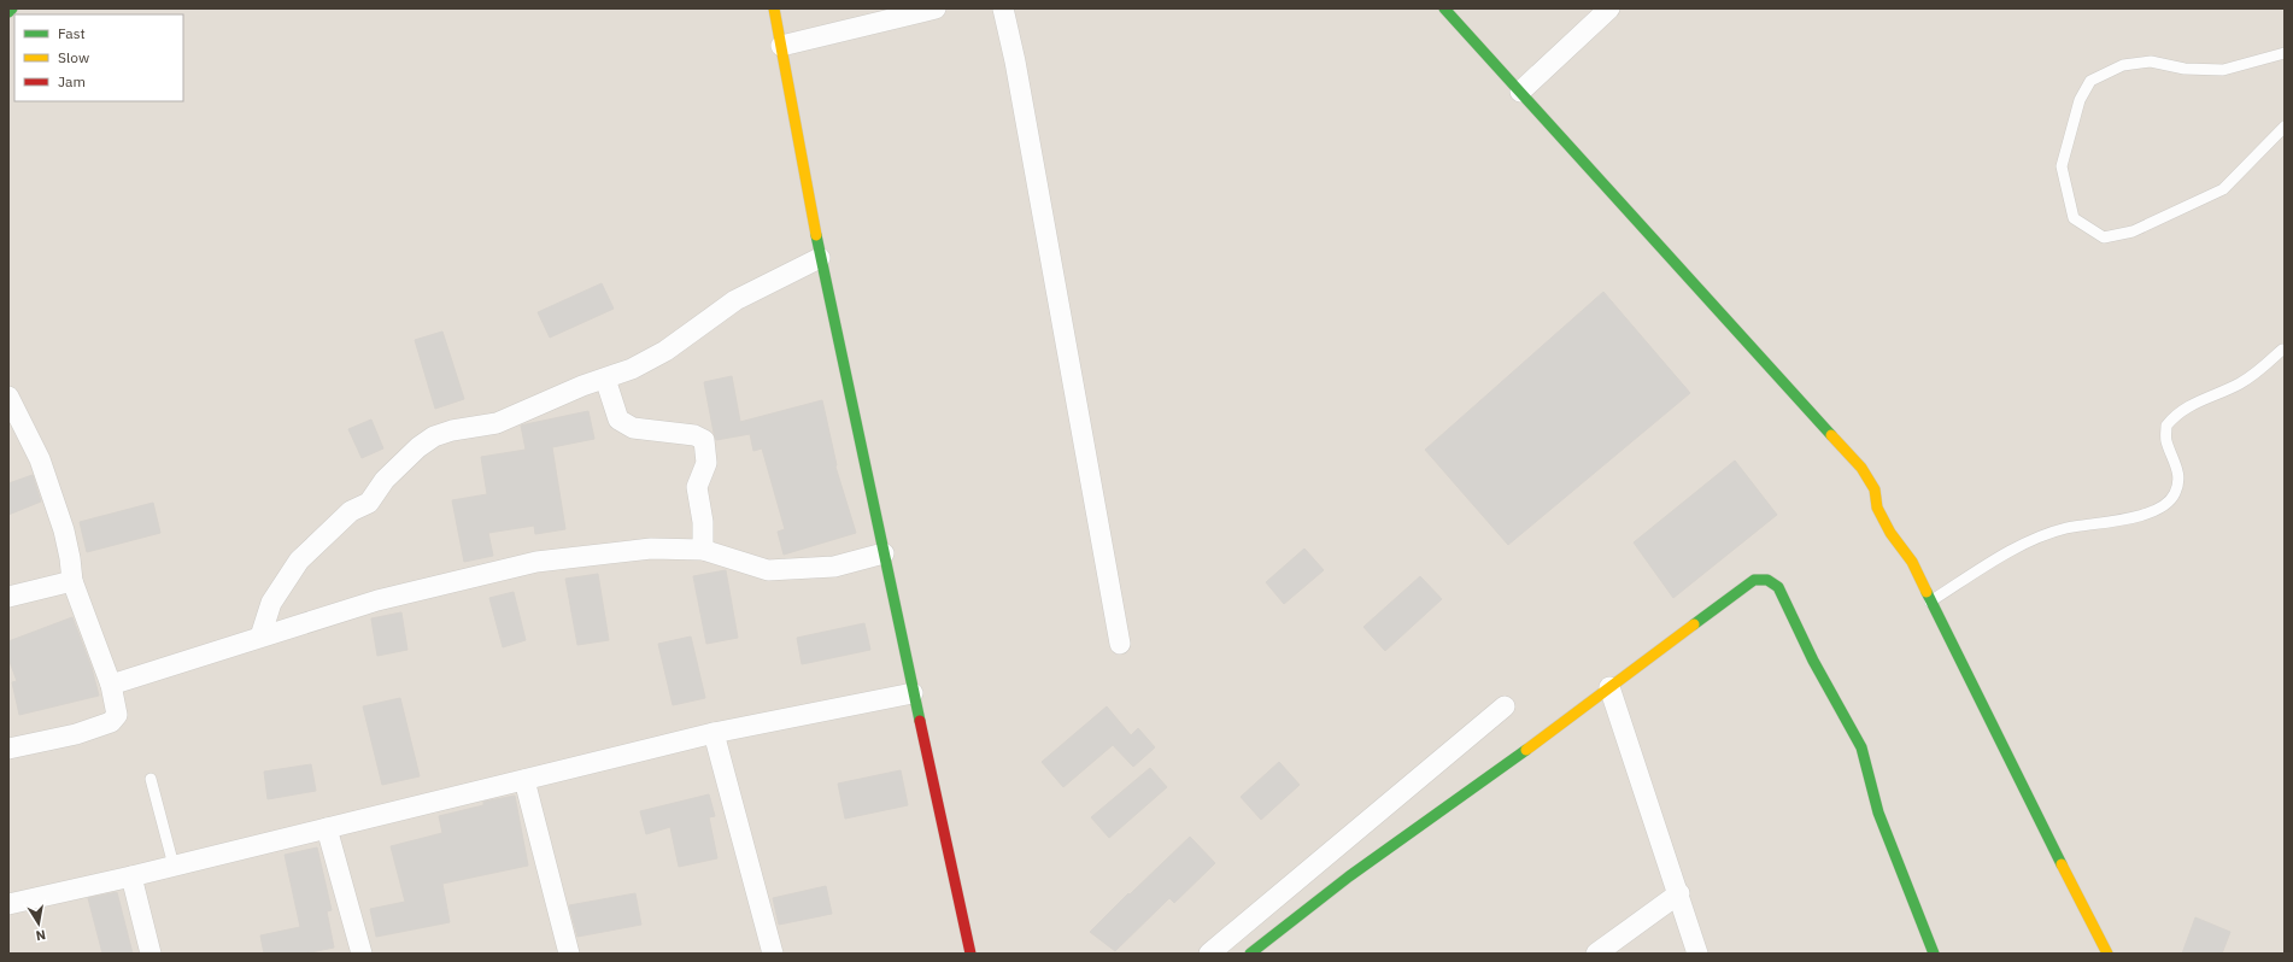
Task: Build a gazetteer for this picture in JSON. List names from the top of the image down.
{
  "legend": ["Fast", "Slow", "Jam"],
  "north": "bottom"
}
